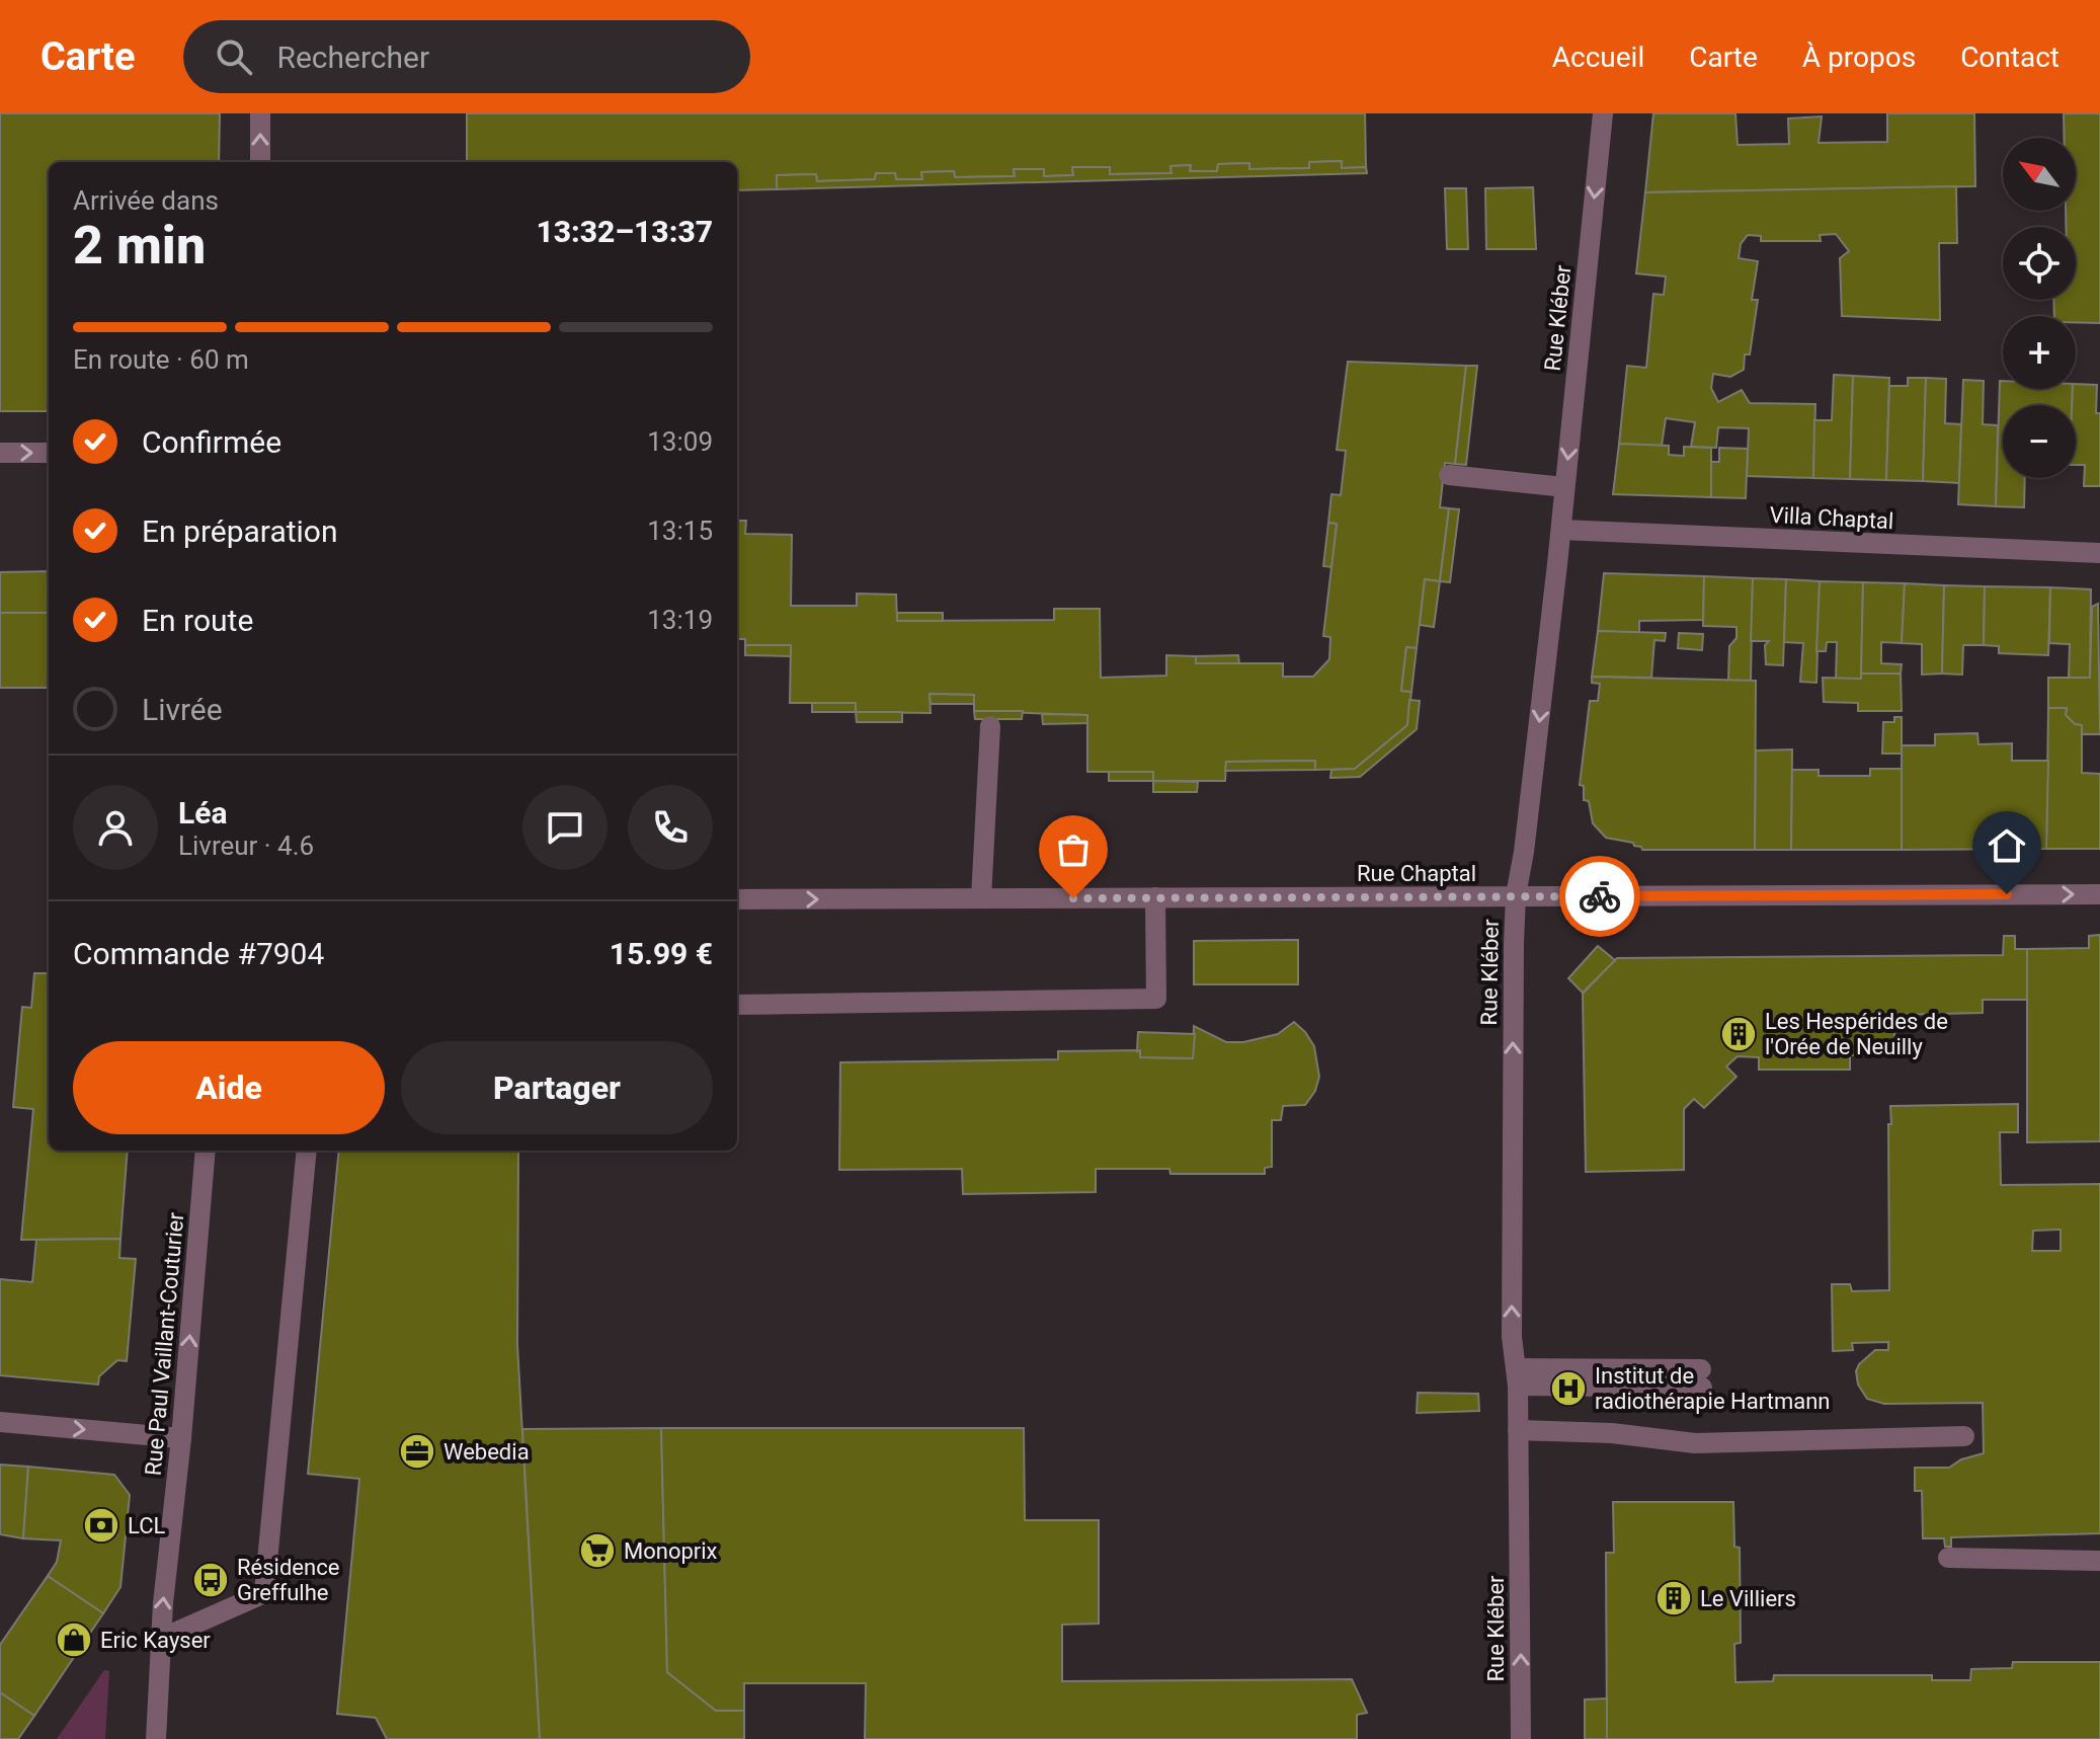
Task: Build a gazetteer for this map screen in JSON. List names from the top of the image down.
{
  "streets": {
    "street": [
      "Rue Kléber",
      "Villa Chaptal",
      "Rue Chaptal",
      "Rue Paul Vaillant-Couturier"
    ]
  },
  "crossings": [
    ["Rue Kléber", "Villa Chaptal"],
    ["Rue Kléber", "Rue Chaptal"]
  ],
  "one_way": ["Rue Chaptal", "Rue Paul Vaillant-Couturier"],
  "places": {
    "building": ["Les Hespérides de l'Orée de Neuilly", "Le Villiers"],
    "hospital": ["Institut de radiothérapie Hartmann"],
    "office": ["Webedia"],
    "bank": ["LCL"],
    "supermarket": ["Monoprix"],
    "bus stop": ["Résidence Greffulhe"],
    "shop": ["Eric Kayser"]
  },
  "north": "top left",
  "page": {
    "header": "Carte",
    "search": "Rechercher",
    "nav": [
      "Accueil",
      "Carte",
      "À propos",
      "Contact"
    ],
    "map_buttons": ["+", "−"],
    "heading": ["2 min", "Arrivée dans", "13:32–13:37"],
    "panel": [
      "Léa",
      "Livreur · 4.6",
      "Commande #7904",
      "15.99 €"
    ],
    "bar": "En route · 60 m",
    "list": [
      ["Confirmée", "13:09"],
      ["En préparation", "13:15"],
      ["En route", "13:19"],
      "Livrée"
    ],
    "buttons": ["Aide", "Partager"]
  }
}
